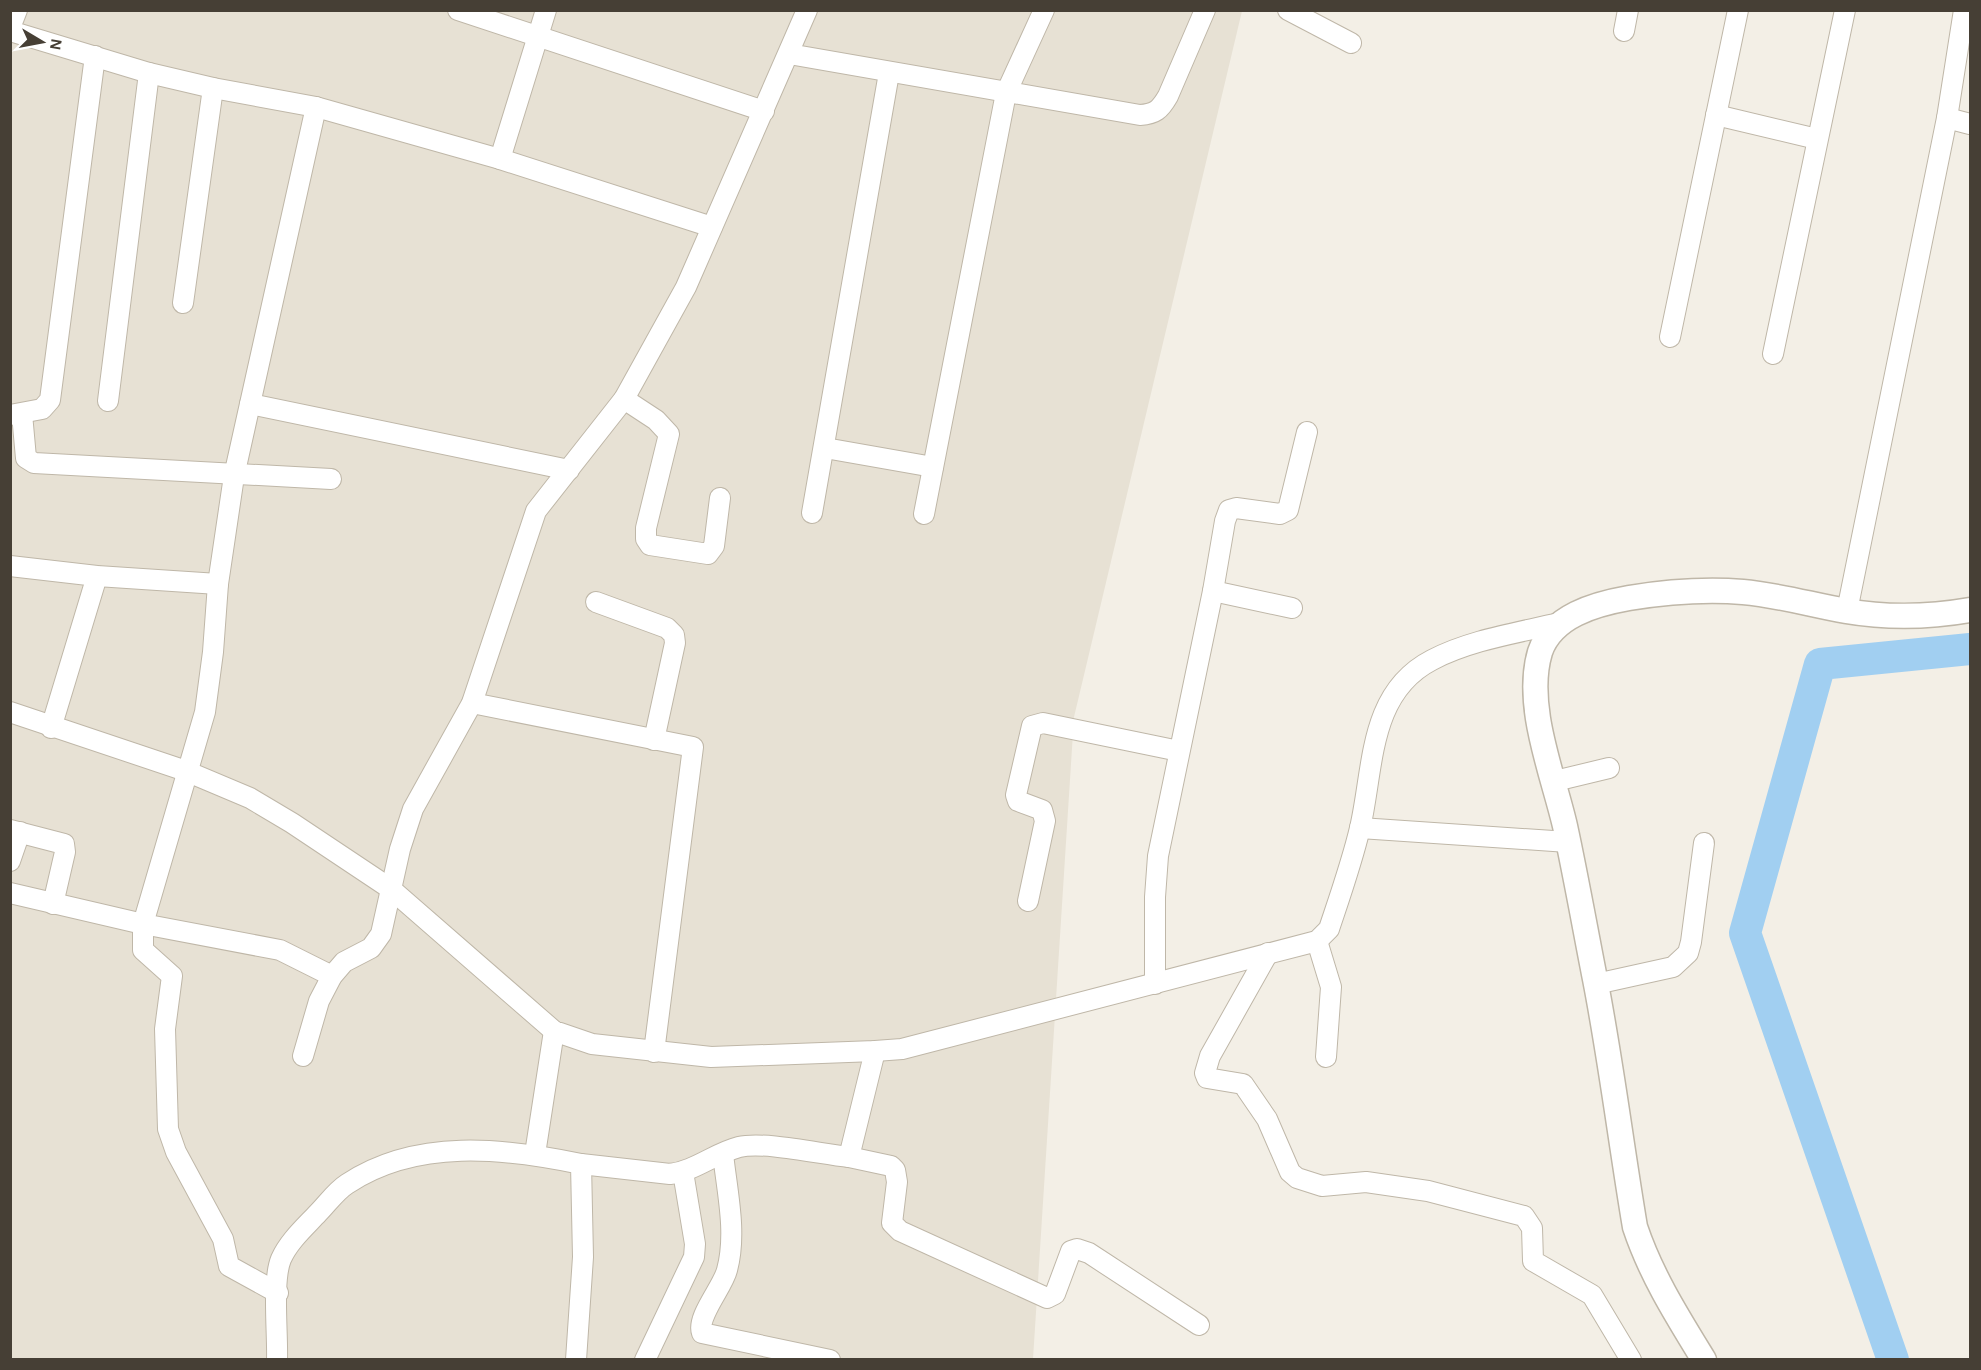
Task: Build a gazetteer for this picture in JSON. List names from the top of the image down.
{
  "north": "right"
}
